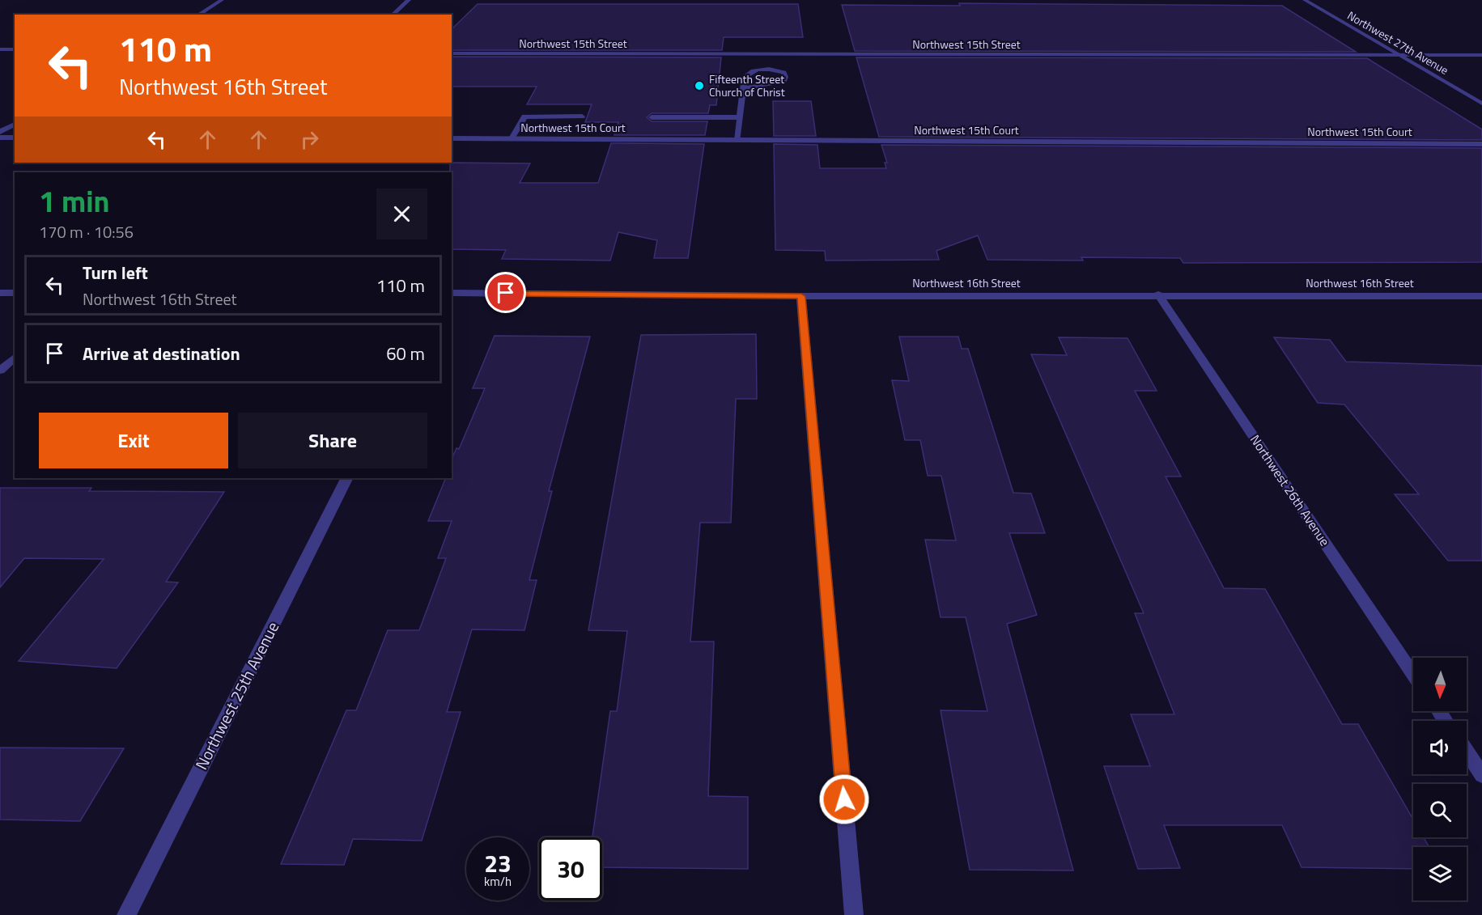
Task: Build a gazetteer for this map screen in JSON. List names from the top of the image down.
{
  "streets": {
    "street": [
      "Northwest 27th Avenue",
      "Northwest 15th Street",
      "Northwest 15th Court",
      "Northwest 16th Street",
      "Northwest 26th Avenue",
      "Northwest 25th Avenue"
    ]
  },
  "crossings": [
    ["Northwest 27th Avenue", "Northwest 15th Street"],
    ["Northwest 16th Street", "Northwest 26th Avenue"]
  ],
  "places": ["Fifteenth Street Church of Christ"],
  "north": "bottom",
  "page": {
    "turn": ["110 m", "Northwest 16th Street"],
    "heading": ["1 min", "170 m · 10:56"],
    "list": [
      {
        "name": "Turn left",
        "note": "Northwest 16th Street",
        "value": "110 m"
      },
      {
        "name": "Arrive at destination",
        "value": "60 m"
      }
    ],
    "buttons": ["Exit", "Share"],
    "speed": "23 km/h",
    "limit": "30"
  }
}
